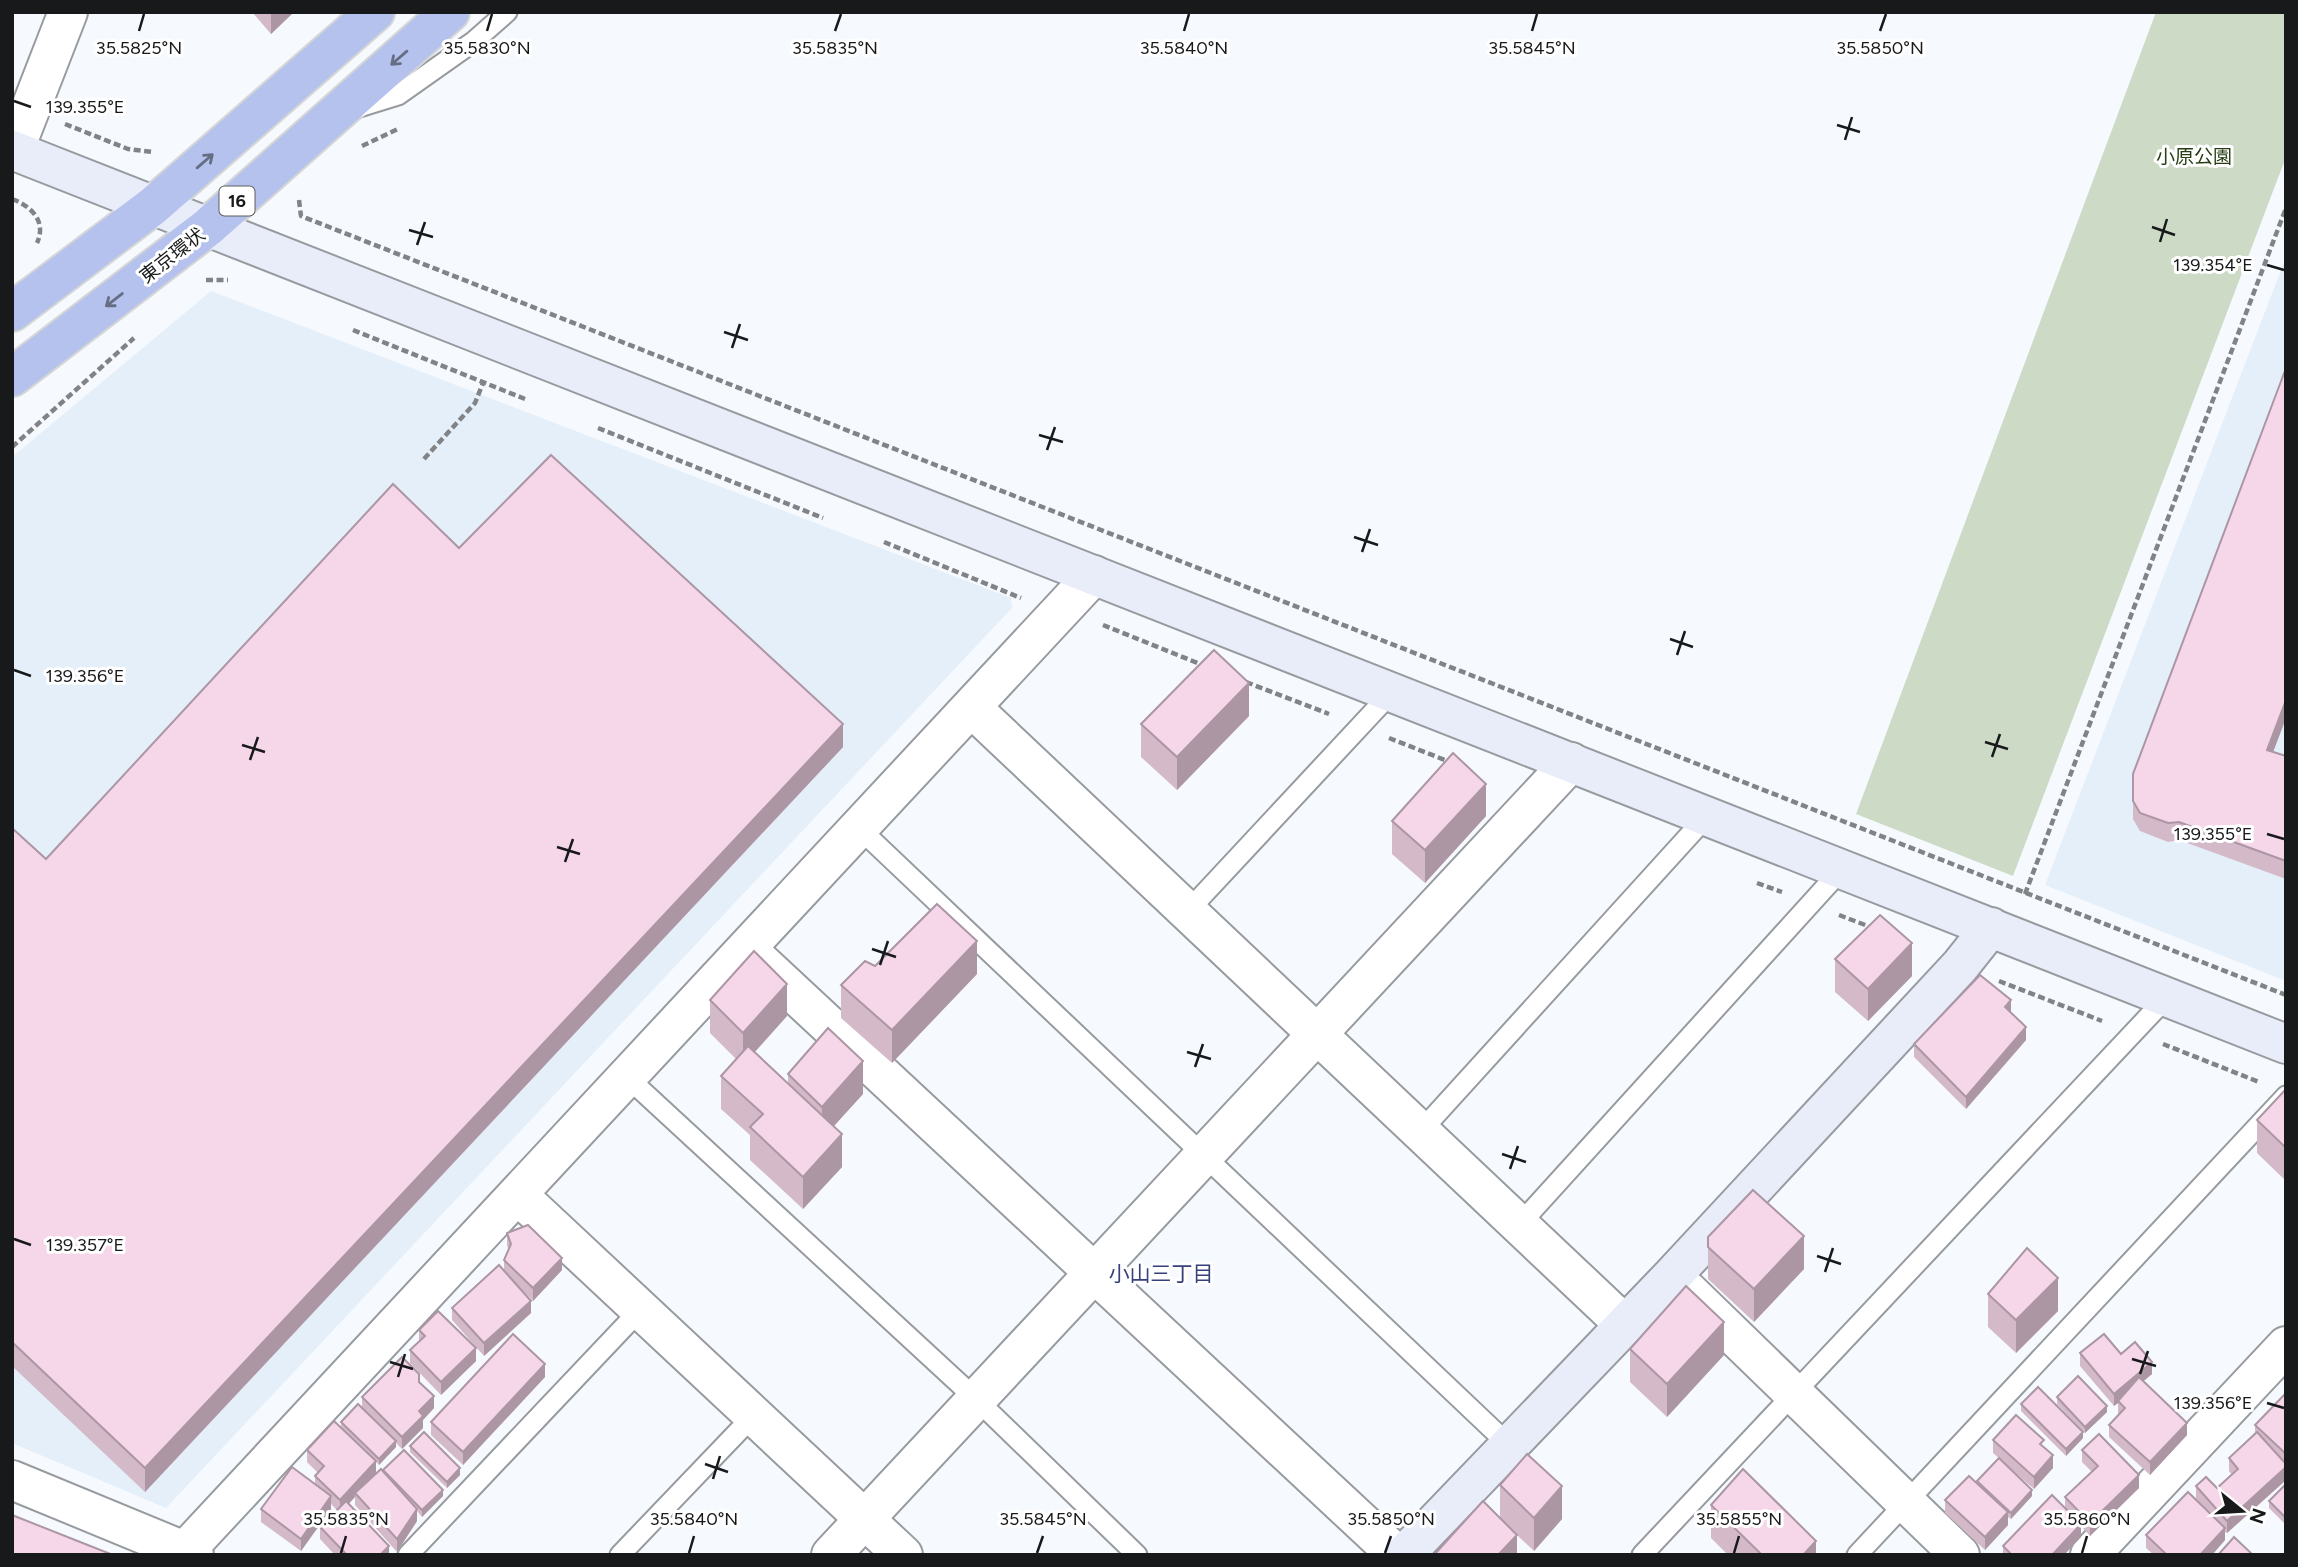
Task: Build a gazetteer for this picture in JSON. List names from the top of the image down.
{
  "streets": {
    "highway": ["16", "東京環状"]
  },
  "districts": ["小山三丁目"],
  "parks": ["小原公園"],
  "north": "right",
  "coordinates": [
    "35.5825°N",
    "35.5830°N",
    "35.5835°N",
    "35.5840°N",
    "35.5845°N",
    "35.5850°N",
    "139.355°E",
    "139.354°E",
    "139.356°E",
    "139.357°E",
    "35.5855°N",
    "35.5860°N"
  ]
}
